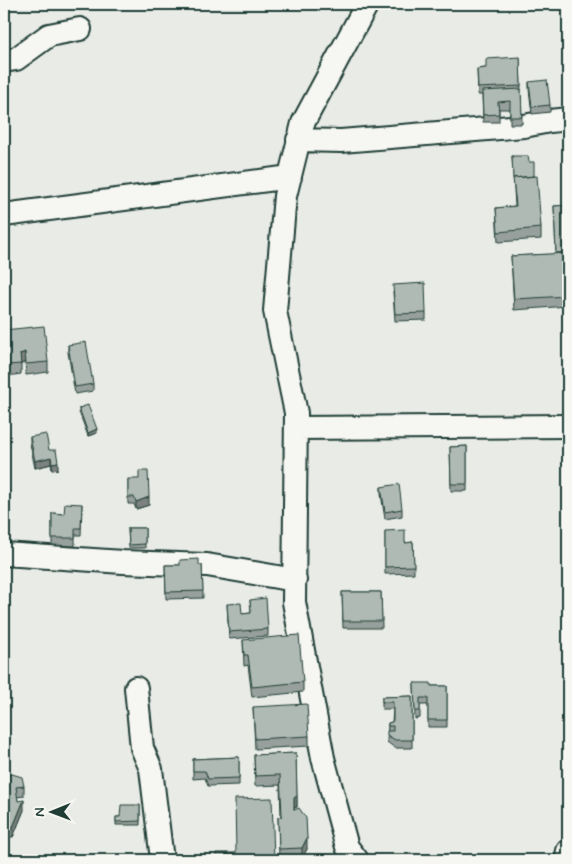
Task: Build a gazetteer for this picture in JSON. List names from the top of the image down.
{
  "north": "left"
}
